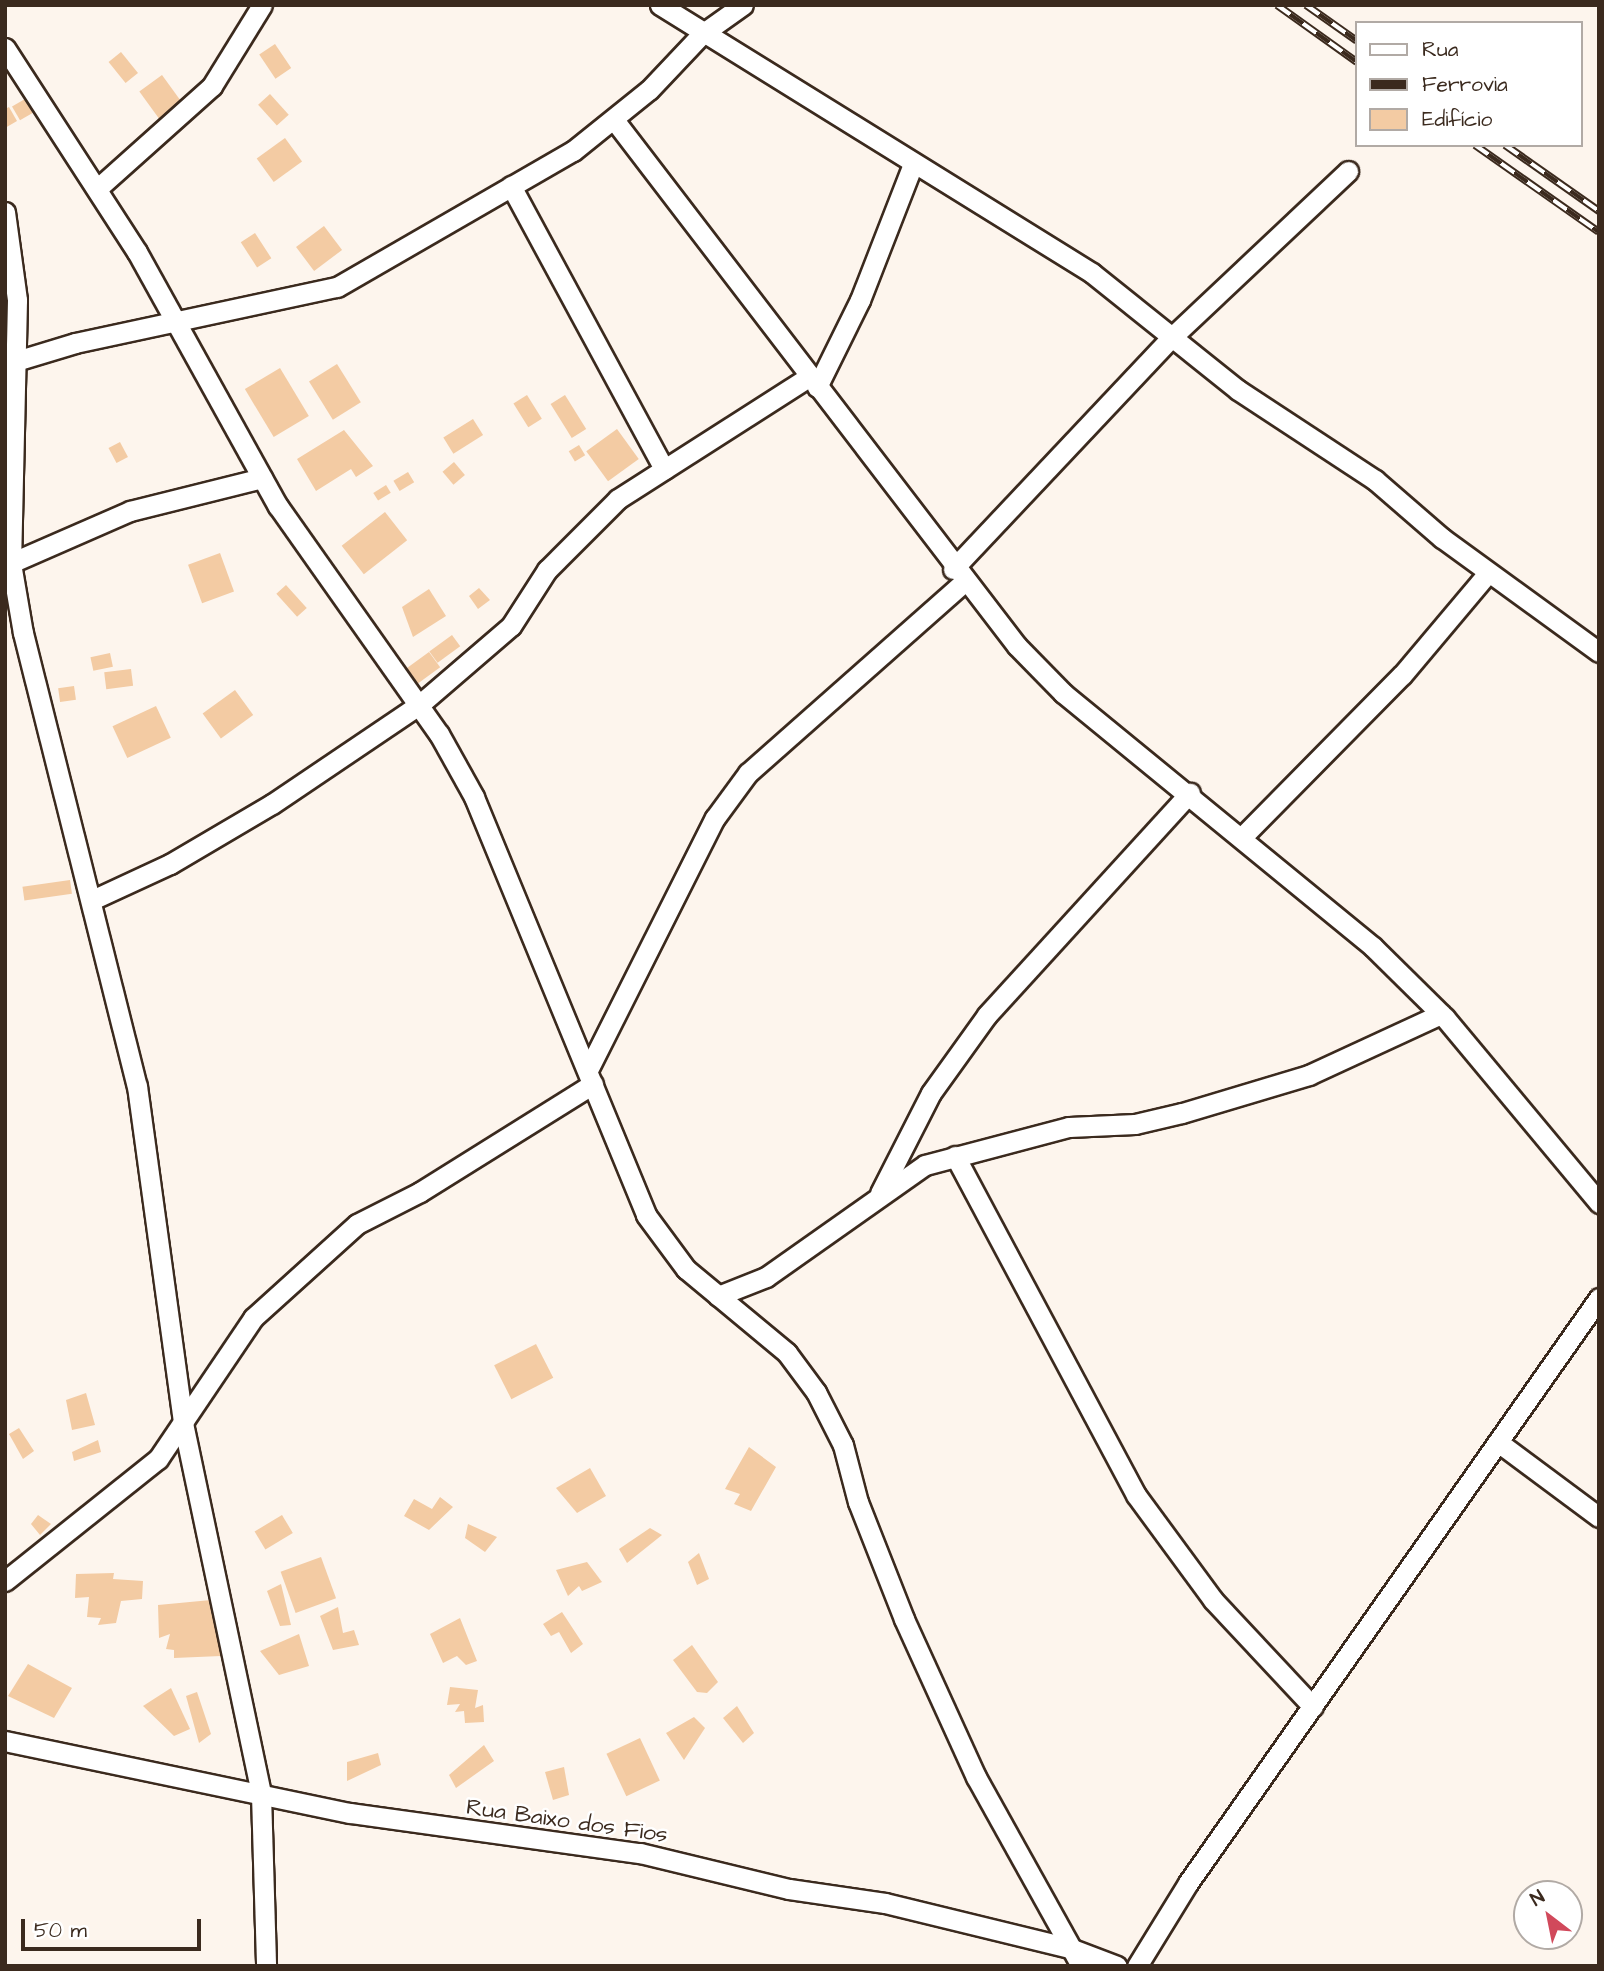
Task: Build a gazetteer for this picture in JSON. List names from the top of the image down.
{
  "streets": {
    "street": ["Rua Baixo dos Fios"]
  },
  "legend": ["Rua", "Ferrovia", "Edifício"],
  "scale_bar": "50 m",
  "north": "top left"
}
